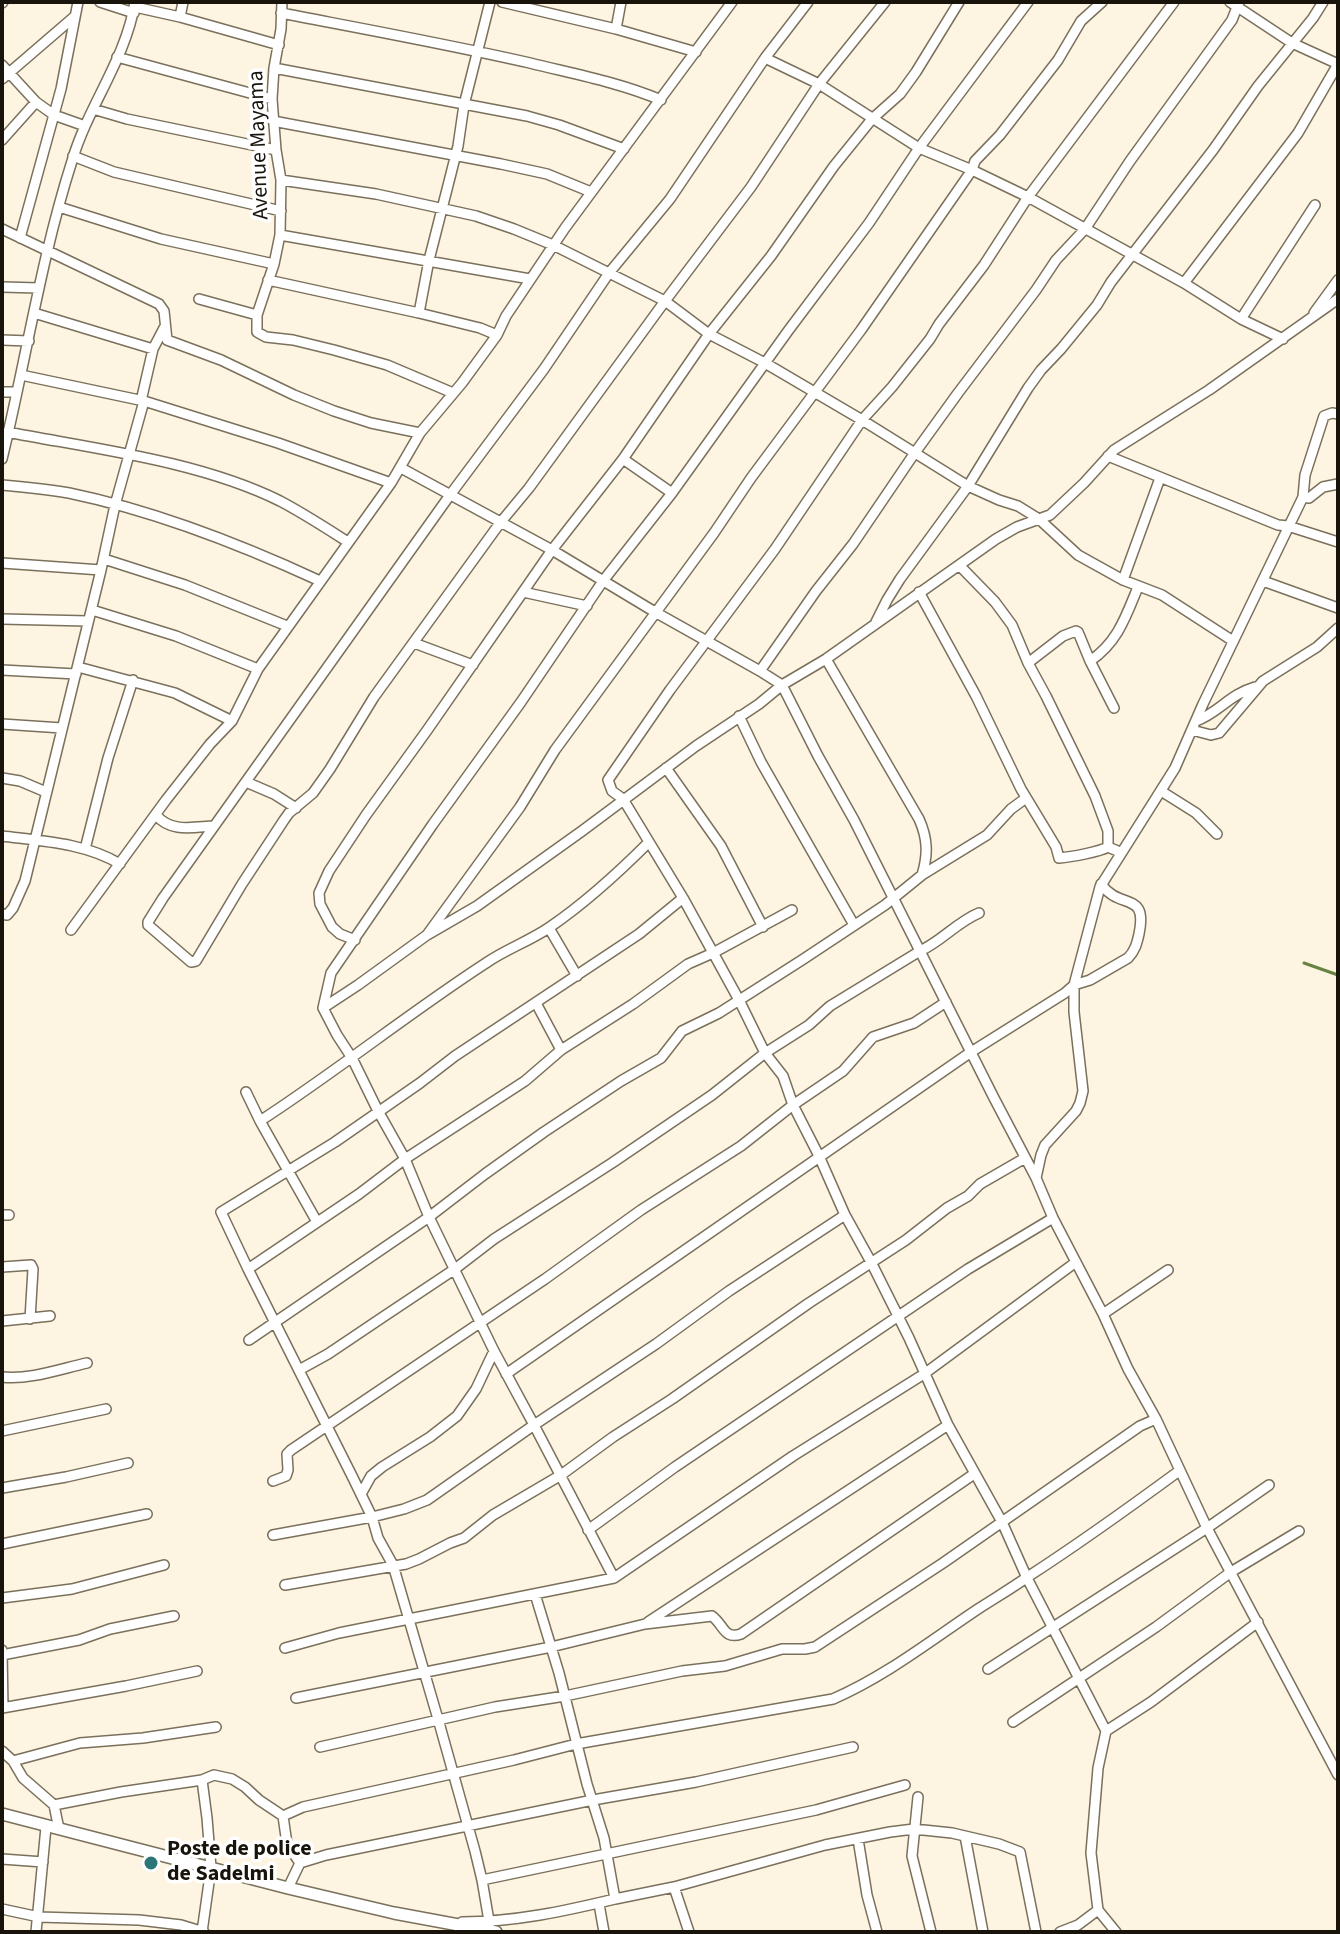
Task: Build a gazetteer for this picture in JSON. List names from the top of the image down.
{
  "streets": {
    "street": ["Avenue Mayama"]
  },
  "places": ["Poste de police de Sadelmi"]
}
